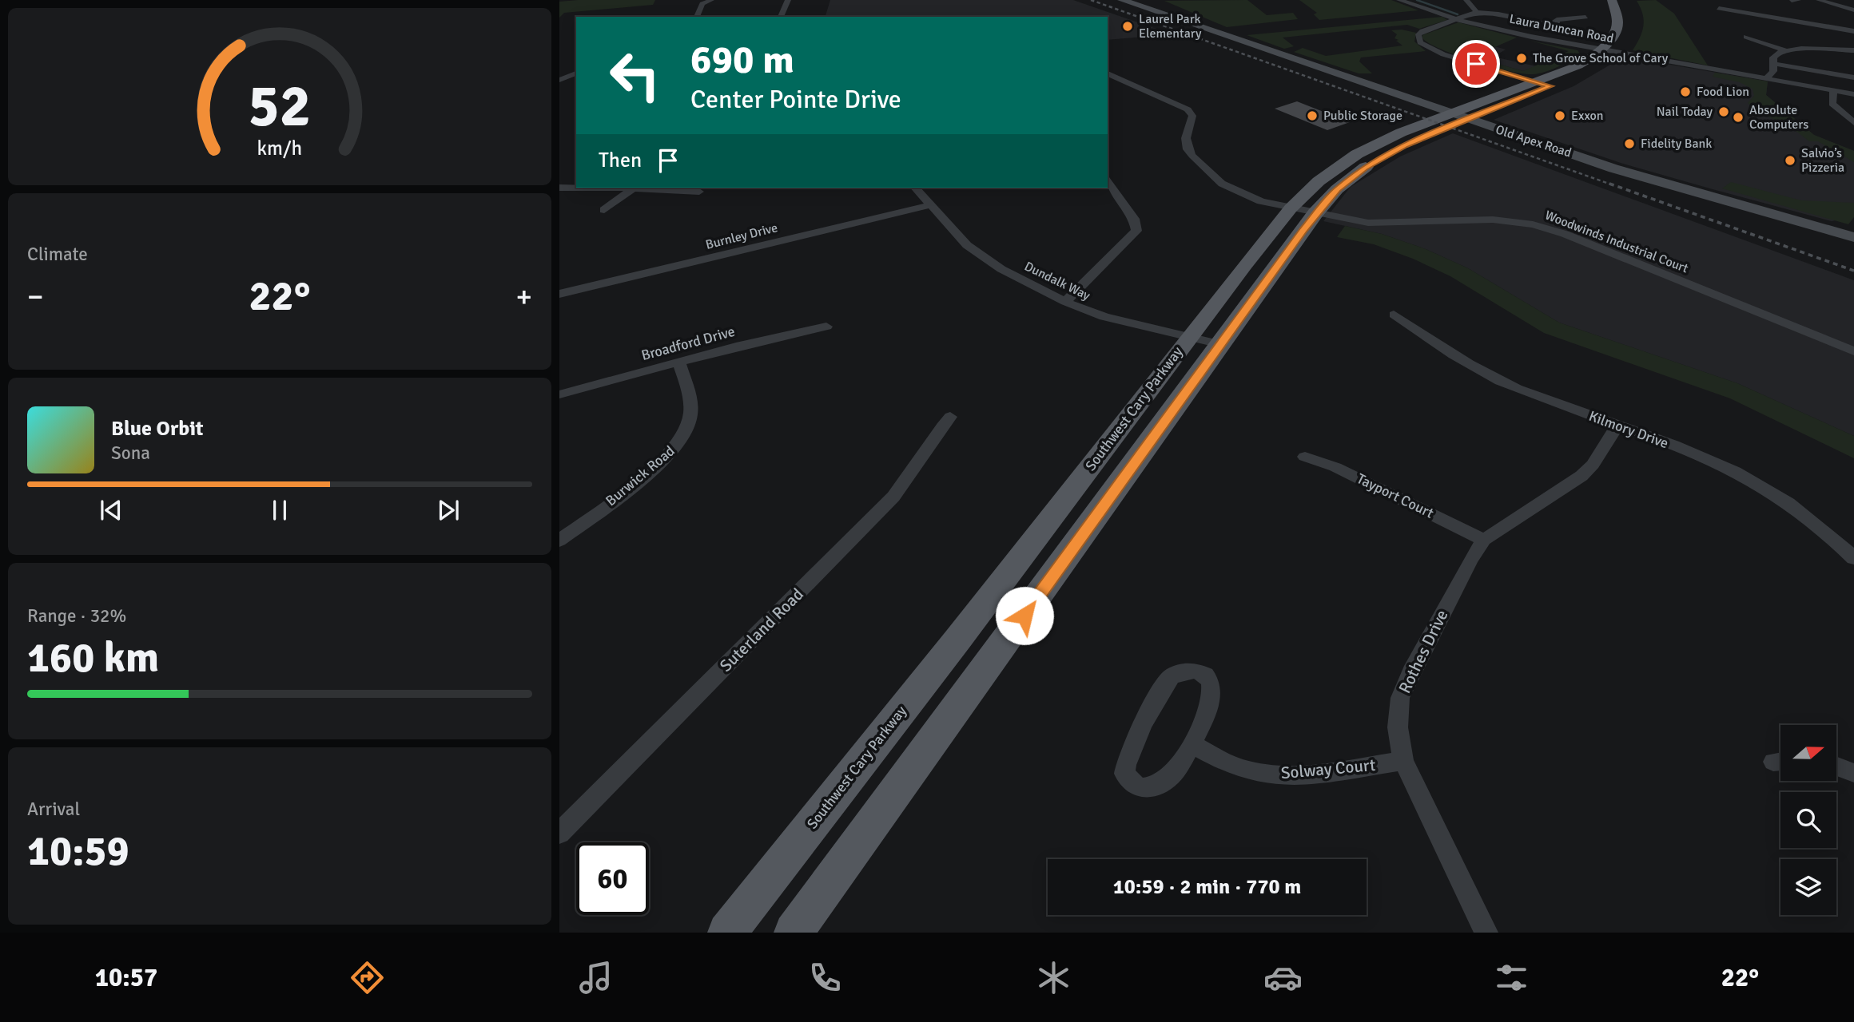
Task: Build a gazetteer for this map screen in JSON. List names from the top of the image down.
{
  "streets": {
    "main road": ["Old Apex Road", "Southwest Cary Parkway"],
    "street": [
      "Laura Duncan Road",
      "Burnley Drive",
      "Woodwinds Industrial Court",
      "Dundalk Way",
      "Broadford Drive",
      "Kilmory Drive",
      "Burwick Road",
      "Tayport Court",
      "Suterland Road",
      "Rothes Drive",
      "Solway Court"
    ]
  },
  "crossings": [
    ["Laura Duncan Road", "Southwest Cary Parkway"],
    ["Old Apex Road", "Southwest Cary Parkway"],
    ["Burnley Drive", "Dundalk Way"],
    ["Woodwinds Industrial Court", "Southwest Cary Parkway"],
    ["Dundalk Way", "Southwest Cary Parkway"],
    ["Broadford Drive", "Burwick Road"],
    ["Kilmory Drive", "Rothes Drive"],
    ["Tayport Court", "Rothes Drive"],
    ["Rothes Drive", "Solway Court"]
  ],
  "places": [
    "Laurel Park Elementary",
    "The Grove School of Cary",
    "Food Lion",
    "Nail Today",
    "Public Storage",
    "Exxon",
    "Absolute Computers",
    "Fidelity Bank",
    "Salvio’s Pizzeria"
  ],
  "north": "right",
  "page": {
    "turn": ["690 m", "Center Pointe Drive"],
    "then": "Then",
    "tile": [
      "Climate",
      ["Range · 32%", "160 km"],
      ["Arrival", "10:59"]
    ],
    "heat": ["−", "22°", "+"],
    "song": ["Blue Orbit", "Sona"],
    "limit": "60",
    "trip": "10:59 · 2 min · 770 m",
    "tabs": ["10:57", "22°"],
    "gauge": ["52", "km/h"]
  }
}
